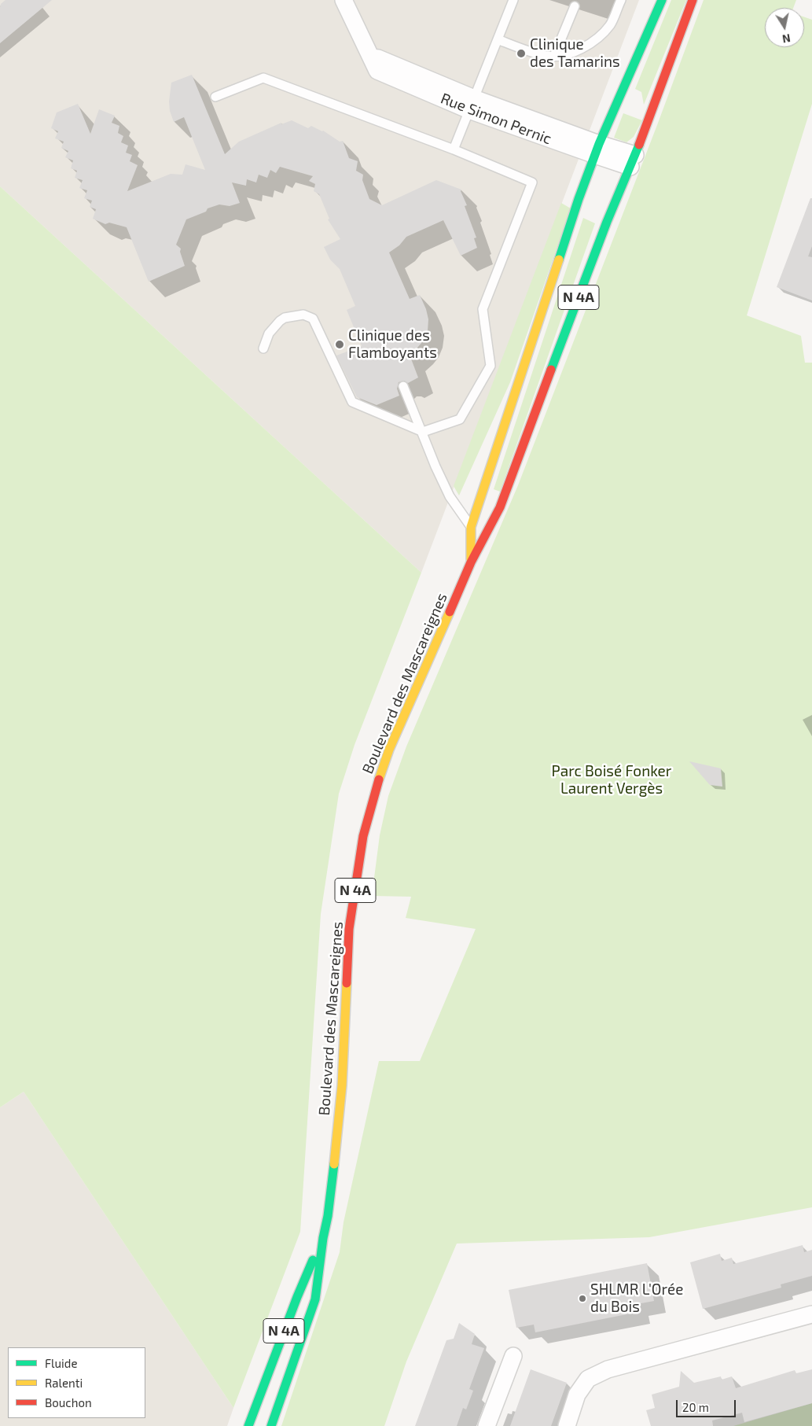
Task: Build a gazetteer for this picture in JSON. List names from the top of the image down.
{
  "streets": {
    "main road": ["N 4A", "Boulevard des Mascareignes"],
    "street": ["Rue Simon Pernic"]
  },
  "crossings": [
    ["Rue Simon Pernic", "N 4A"],
    ["N 4A", "Boulevard des Mascareignes"]
  ],
  "parks": ["Parc Boisé Fonker Laurent Vergès"],
  "places": ["Clinique des Tamarins", "Clinique des Flamboyants", "SHLMR L'Orée du Bois"],
  "legend": ["Fluide", "Ralenti", "Bouchon"],
  "scale_bar": "20 m",
  "north": "bottom"
}
